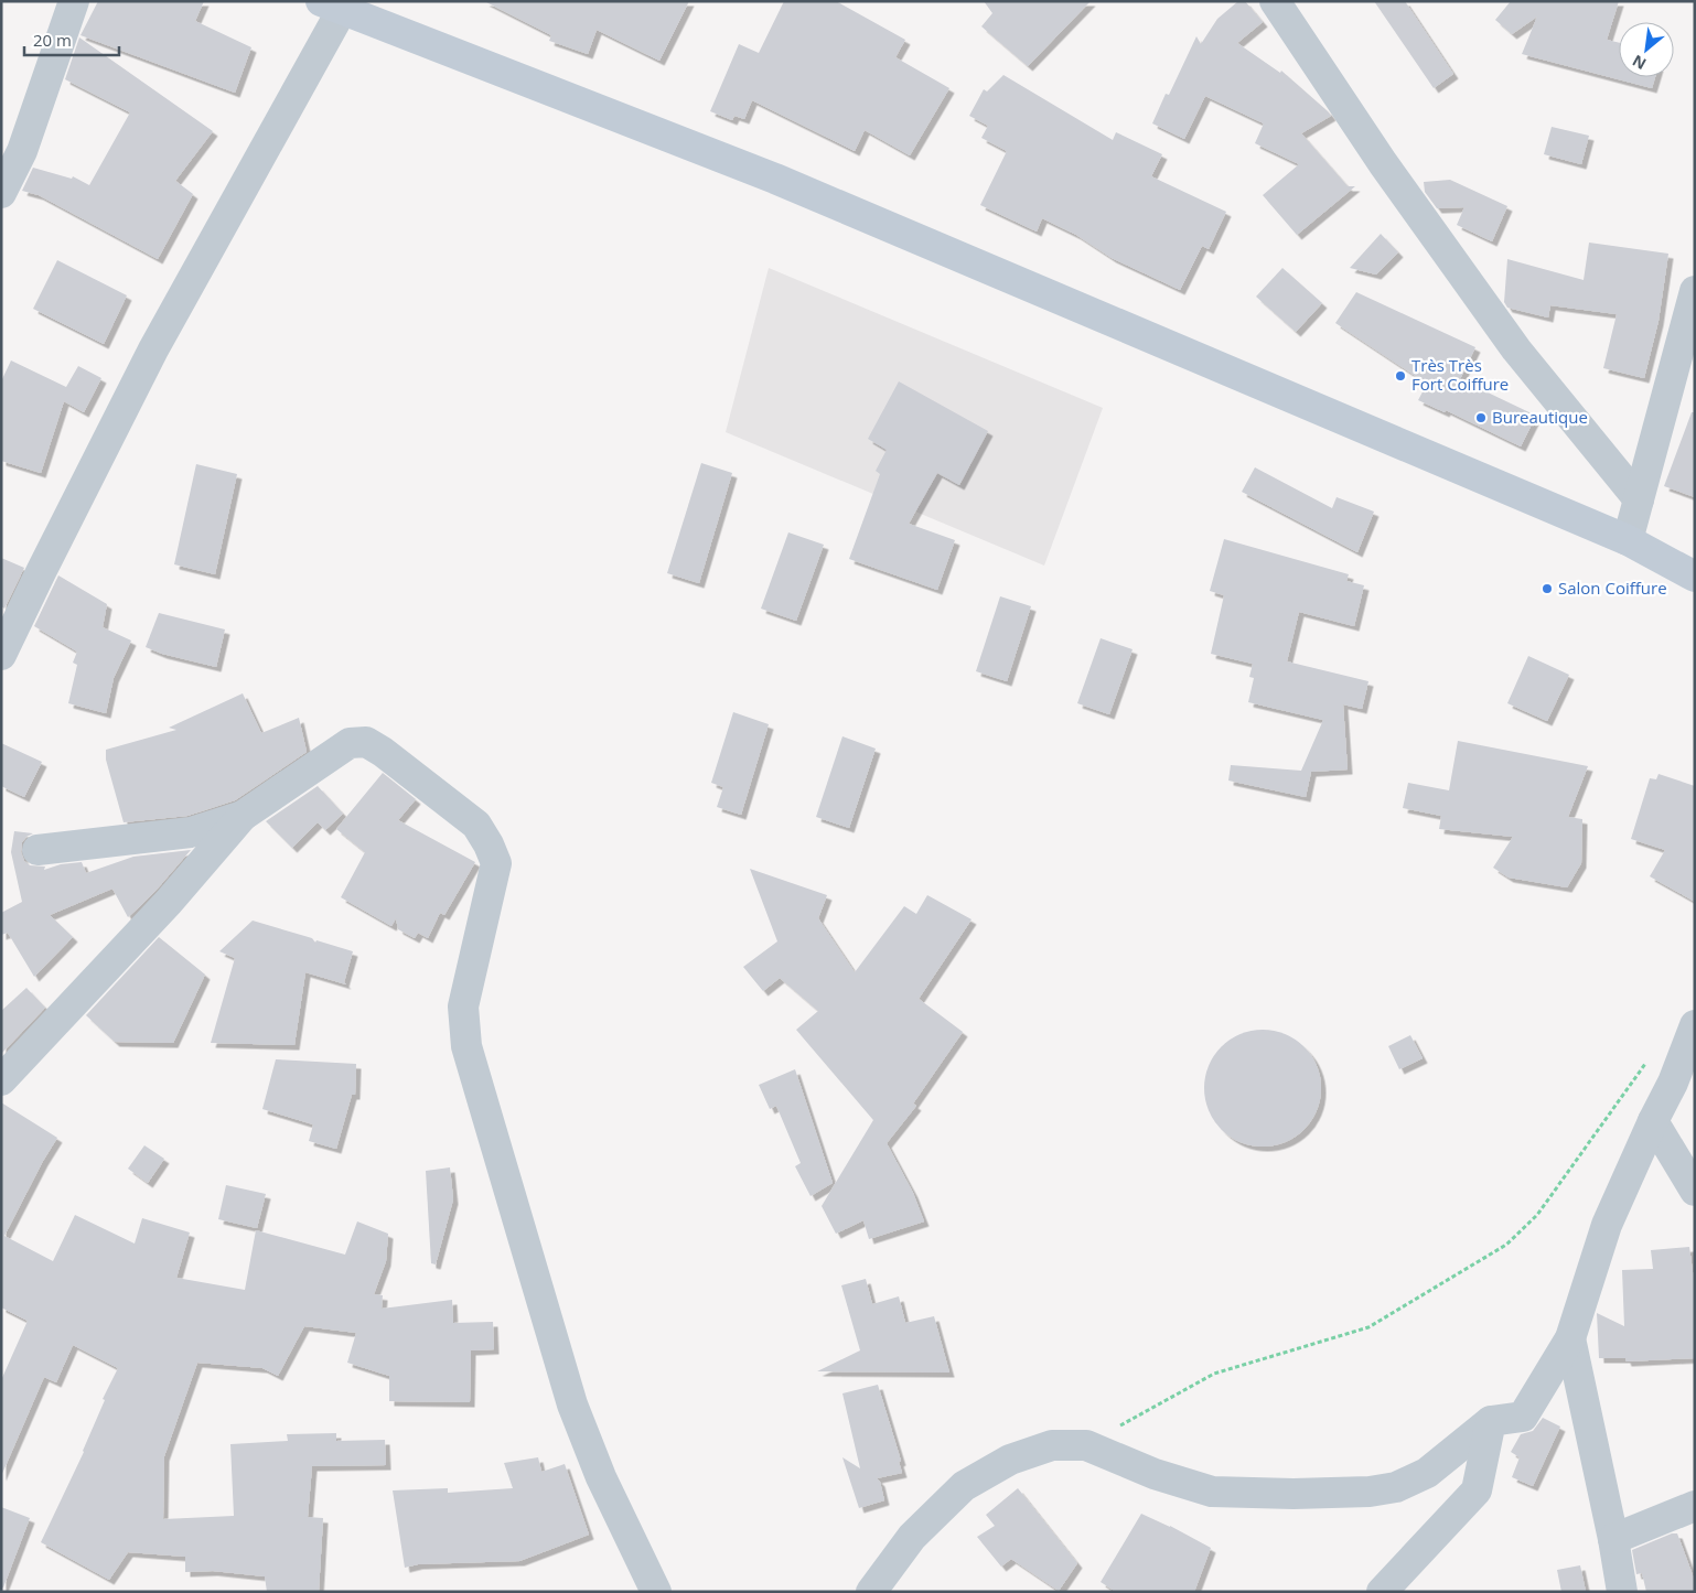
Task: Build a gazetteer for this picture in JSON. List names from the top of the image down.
{
  "places": ["Très Très Fort Coiffure", "Bureautique", "Salon Coiffure"],
  "scale_bar": "20 m",
  "north": "bottom left"
}
